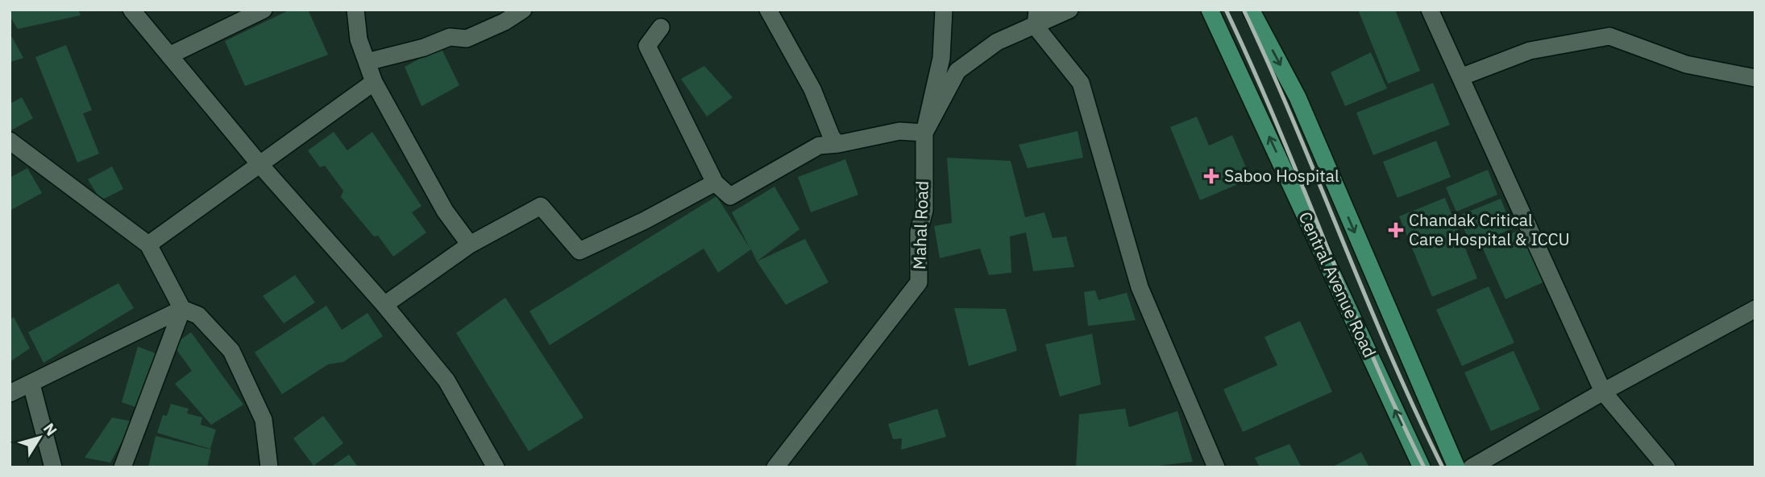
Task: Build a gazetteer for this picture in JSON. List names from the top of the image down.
{
  "streets": {
    "main road": ["Central Avenue Road"],
    "street": ["Mahal Road"]
  },
  "places": {
    "health": ["Saboo Hospital", "Chandak Critical Care Hospital & ICCU"]
  },
  "north": "top right"
}
